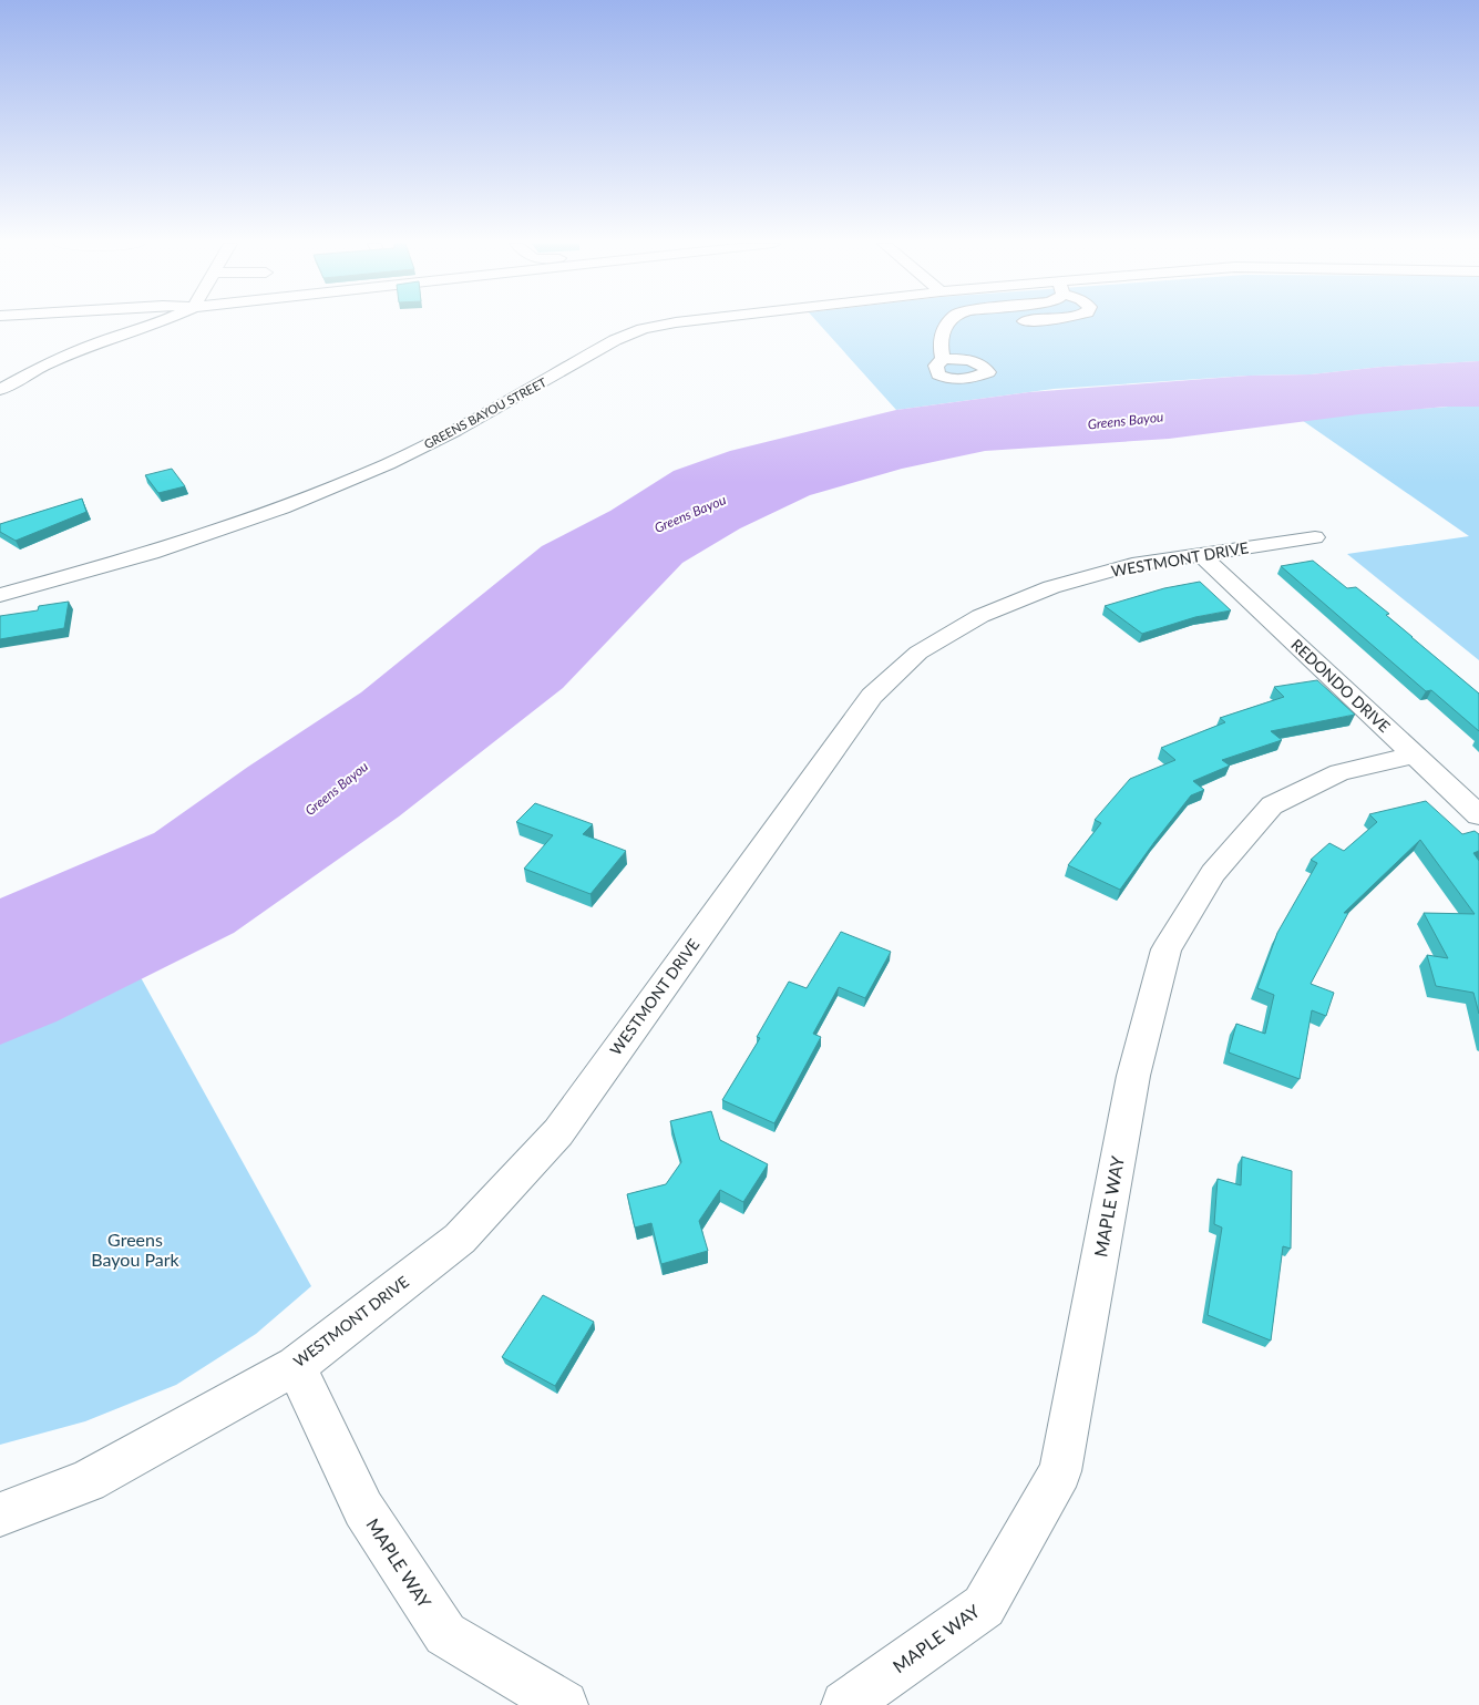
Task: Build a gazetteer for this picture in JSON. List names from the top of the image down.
{
  "streets": {
    "street": [
      "GREENS BAYOU STREET",
      "WESTMONT DRIVE",
      "REDONDO DRIVE",
      "MAPLE WAY"
    ]
  },
  "crossings": [
    ["WESTMONT DRIVE", "REDONDO DRIVE"],
    ["WESTMONT DRIVE", "MAPLE WAY"],
    ["REDONDO DRIVE", "MAPLE WAY"]
  ],
  "water": ["Greens Bayou"],
  "parks": ["Greens Bayou Park"]
}
